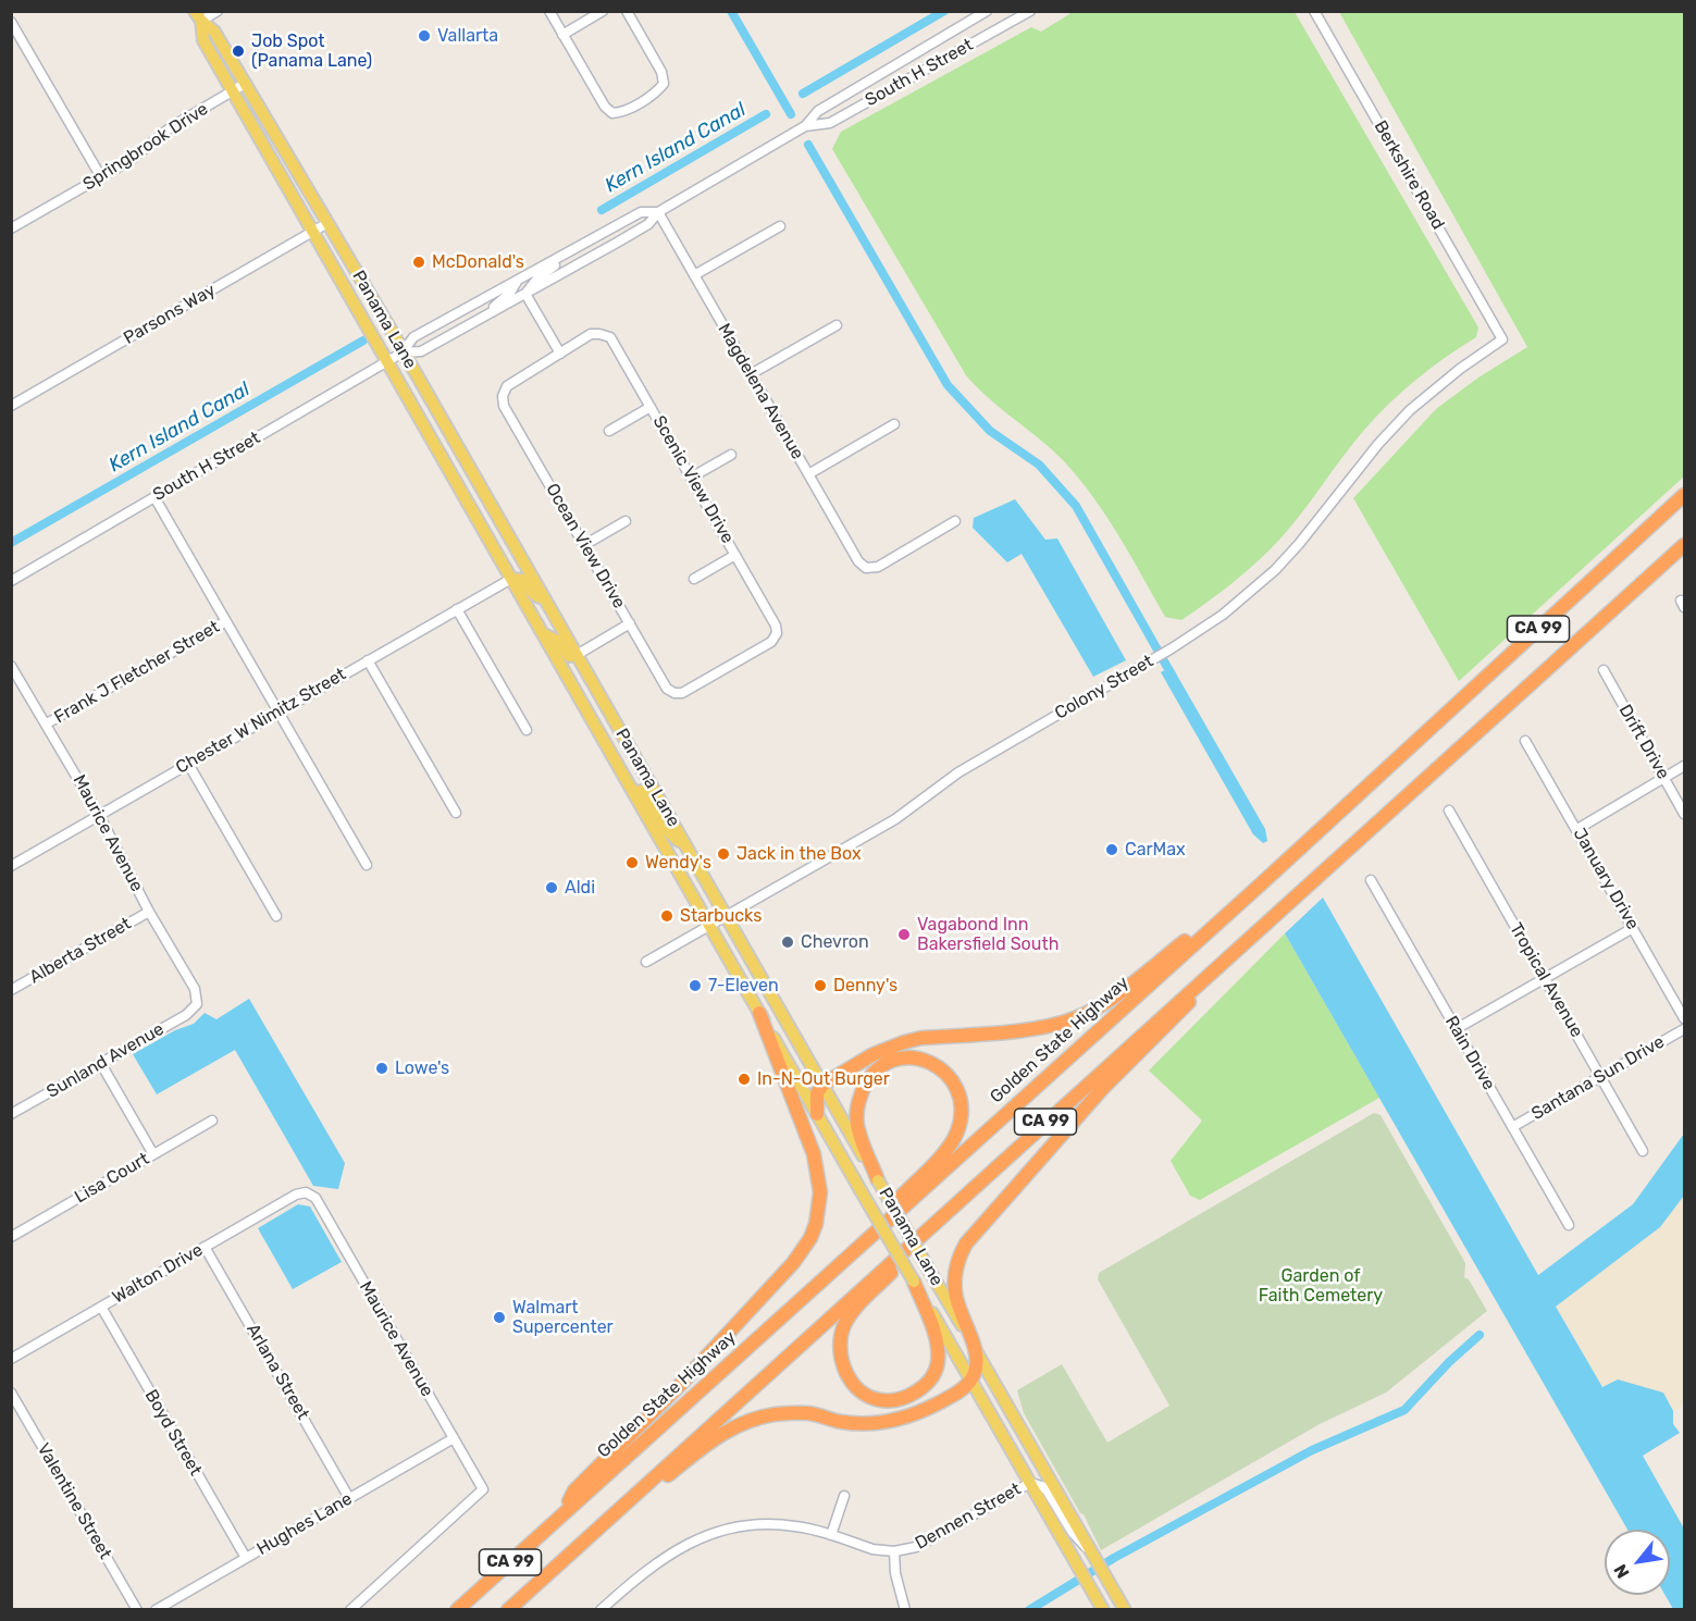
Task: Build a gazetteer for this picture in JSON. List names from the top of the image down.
{
  "streets": {
    "highway": ["CA 99", "Golden State Highway"],
    "main road": ["Panama Lane"],
    "street": [
      "South H Street",
      "Springbrook Drive",
      "Berkshire Road",
      "Parsons Way",
      "Magdelena Avenue",
      "Scenic View Drive",
      "Ocean View Drive",
      "Frank J Fletcher Street",
      "Colony Street",
      "Chester W Nimitz Street",
      "Drift Drive",
      "Maurice Avenue",
      "January Drive",
      "Alberta Street",
      "Tropical Avenue",
      "Rain Drive",
      "Sunland Avenue",
      "Santana Sun Drive",
      "Lisa Court",
      "Walton Drive",
      "Arlana Street",
      "Boyd Street",
      "Valentine Street",
      "Dennen Street",
      "Hughes Lane"
    ]
  },
  "crossings": [
    ["South H Street", "Panama Lane"],
    ["South H Street", "Magdelena Avenue"],
    ["Springbrook Drive", "Panama Lane"],
    ["Berkshire Road", "Colony Street"],
    ["Parsons Way", "Panama Lane"],
    ["Panama Lane", "Colony Street"],
    ["Panama Lane", "Chester W Nimitz Street"],
    ["Panama Lane", "Dennen Street"],
    ["Scenic View Drive", "Ocean View Drive"],
    ["Frank J Fletcher Street", "Maurice Avenue"],
    ["Chester W Nimitz Street", "Maurice Avenue"],
    ["Maurice Avenue", "Alberta Street"],
    ["Maurice Avenue", "Sunland Avenue"],
    ["Maurice Avenue", "Walton Drive"],
    ["Maurice Avenue", "Hughes Lane"],
    ["Tropical Avenue", "Santana Sun Drive"],
    ["Rain Drive", "Santana Sun Drive"],
    ["Walton Drive", "Arlana Street"],
    ["Walton Drive", "Boyd Street"],
    ["Arlana Street", "Hughes Lane"],
    ["Boyd Street", "Hughes Lane"]
  ],
  "water": ["Kern Island Canal"],
  "parks": ["Garden of Faith Cemetery"],
  "places": [
    "Vallarta",
    "Job Spot (Panama Lane)",
    "McDonald's",
    "CarMax",
    "Jack in the Box",
    "Wendy's",
    "Aldi",
    "Starbucks",
    "Vagabond Inn Bakersfield South",
    "Chevron",
    "7-Eleven",
    "Denny's",
    "Lowe's",
    "In-N-Out Burger",
    "Walmart Supercenter"
  ],
  "north": "bottom left"
}
